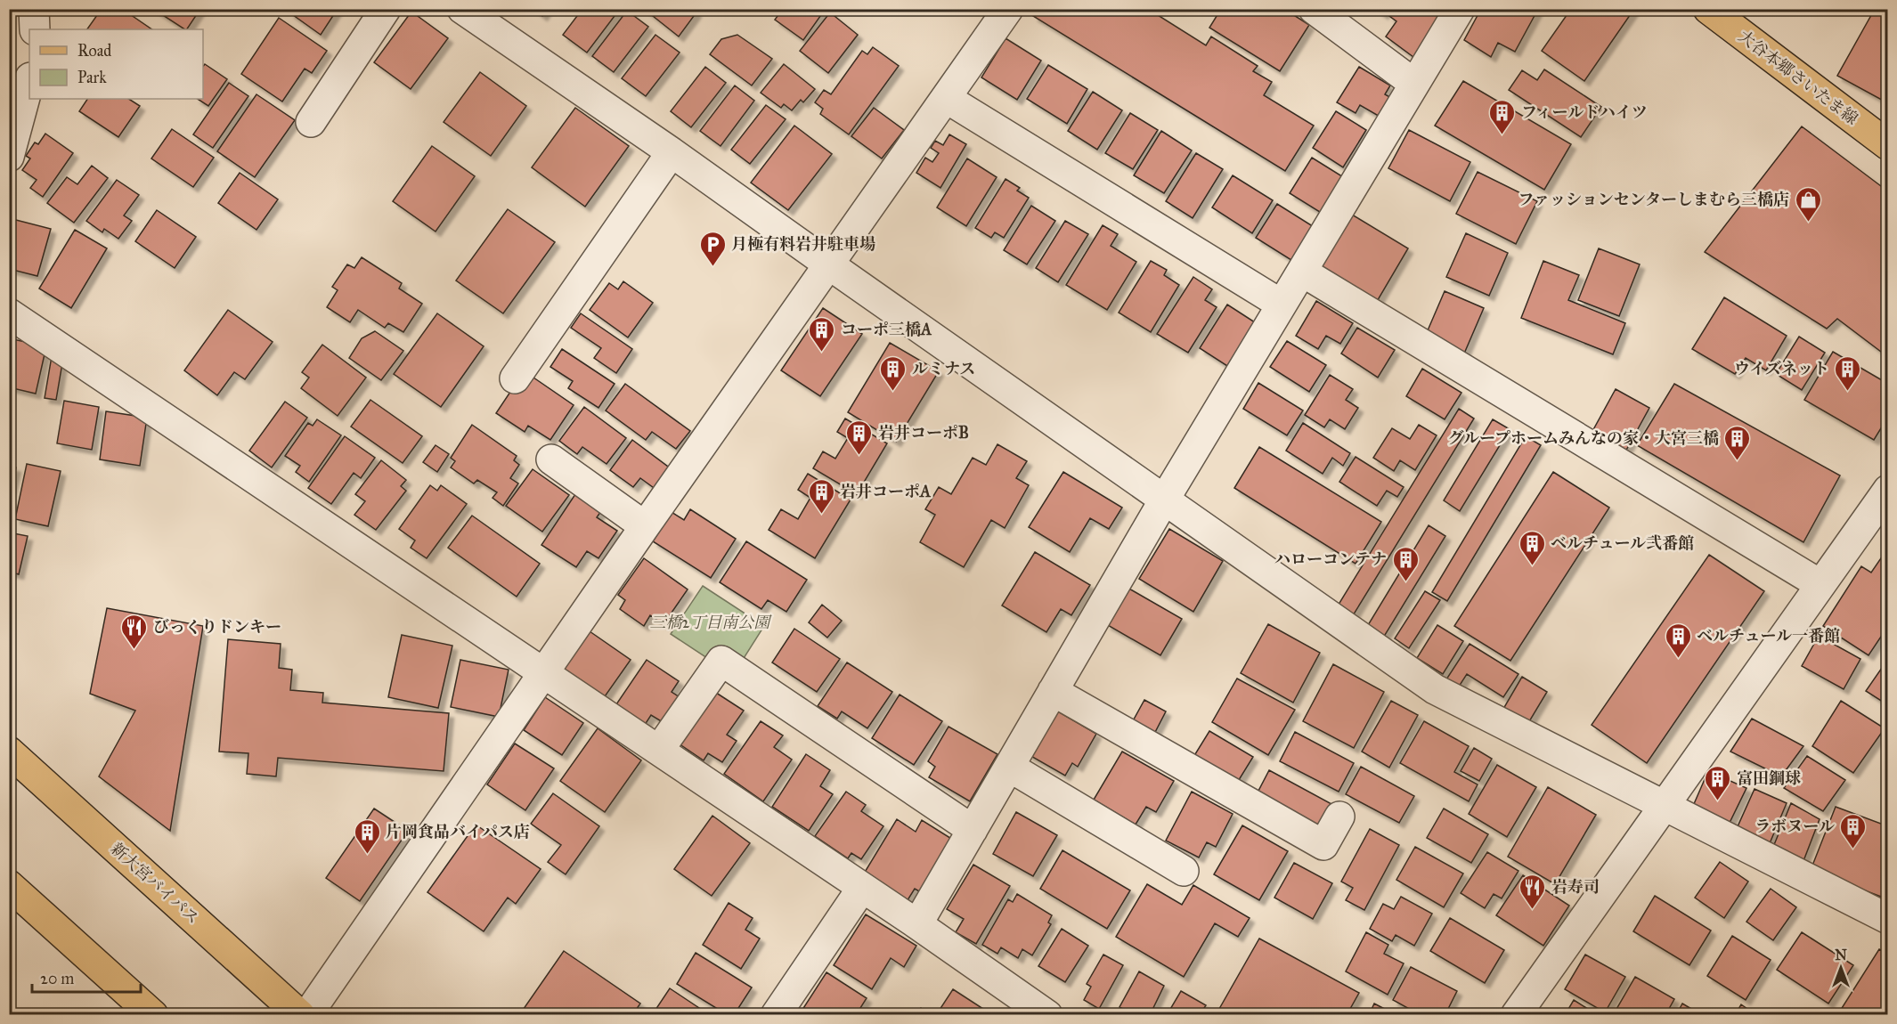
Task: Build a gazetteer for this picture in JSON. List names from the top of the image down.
{
  "streets": {
    "main road": ["大谷本郷さいたま線", "新大宮バイパス"]
  },
  "parks": ["三橋2丁目南公園"],
  "places": {
    "building": [
      "フィールドハイツ",
      "コーポ三橋A",
      "ルミナス",
      "ウイズネット",
      "岩井コーポB",
      "グループホームみんなの家・大宮三橋",
      "岩井コーポA",
      "ベルチュール弐番館",
      "ハローコンテナ",
      "ベルチュール一番館",
      "富田鋼球",
      "ラボヌール",
      "片岡食品バイパス店"
    ],
    "shop": ["ファッションセンターしまむら三橋店"],
    "parking": ["月極有料岩井駐車場"],
    "restaurant": ["びっくりドンキー", "岩寿司"]
  },
  "legend": ["Road", "Park"],
  "scale_bar": "20 m",
  "north": "top"
}
